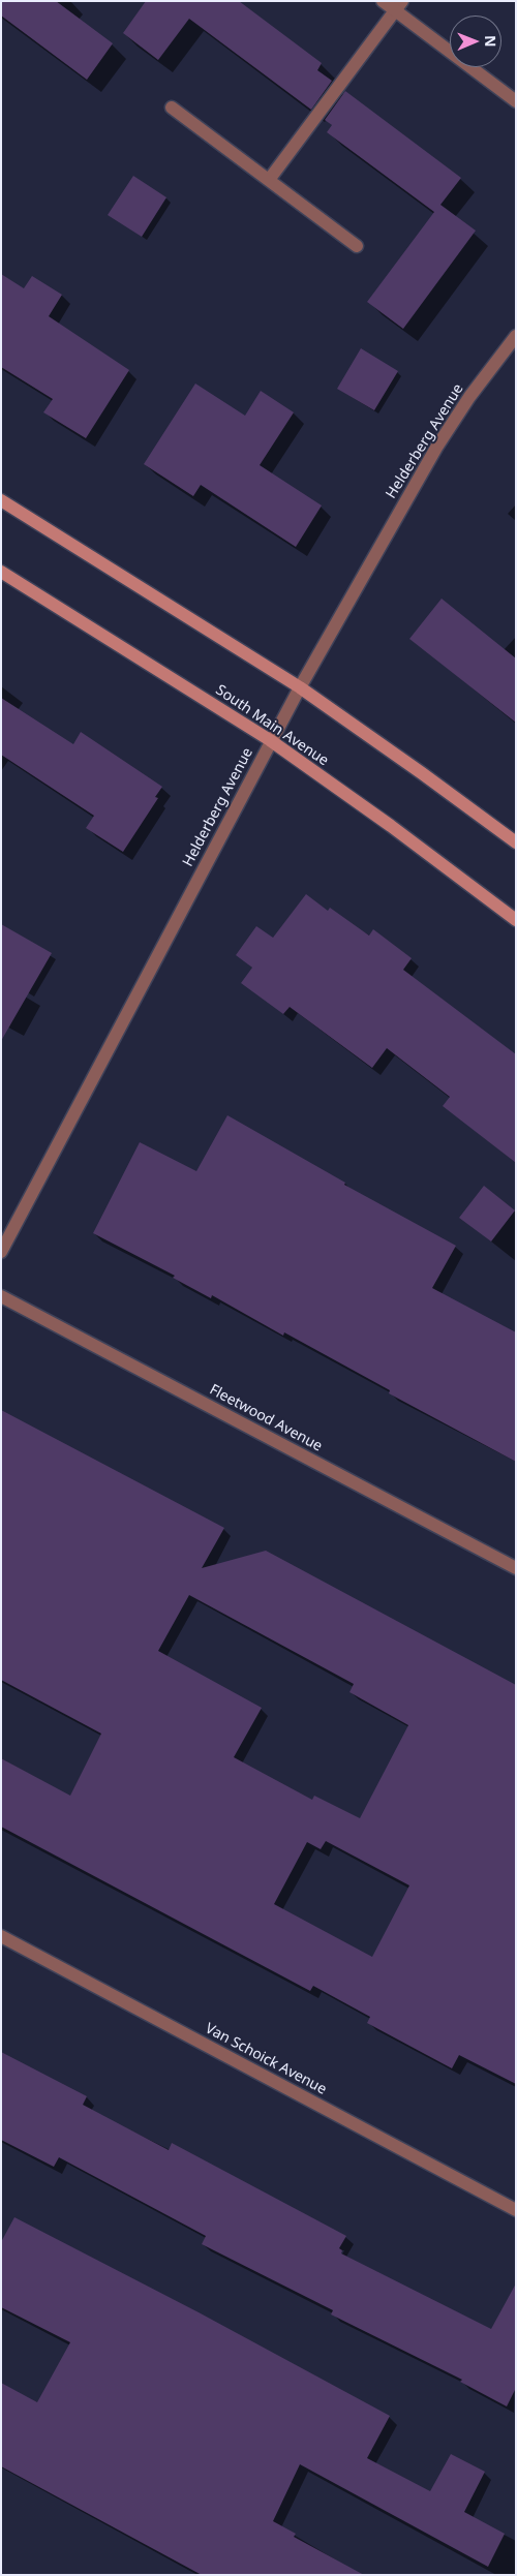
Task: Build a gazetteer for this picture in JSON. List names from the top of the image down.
{
  "streets": {
    "street": [
      "Helderberg Avenue",
      "South Main Avenue",
      "Fleetwood Avenue",
      "Van Schoick Avenue"
    ]
  },
  "crossings": [
    ["Helderberg Avenue", "South Main Avenue"]
  ],
  "north": "right"
}
